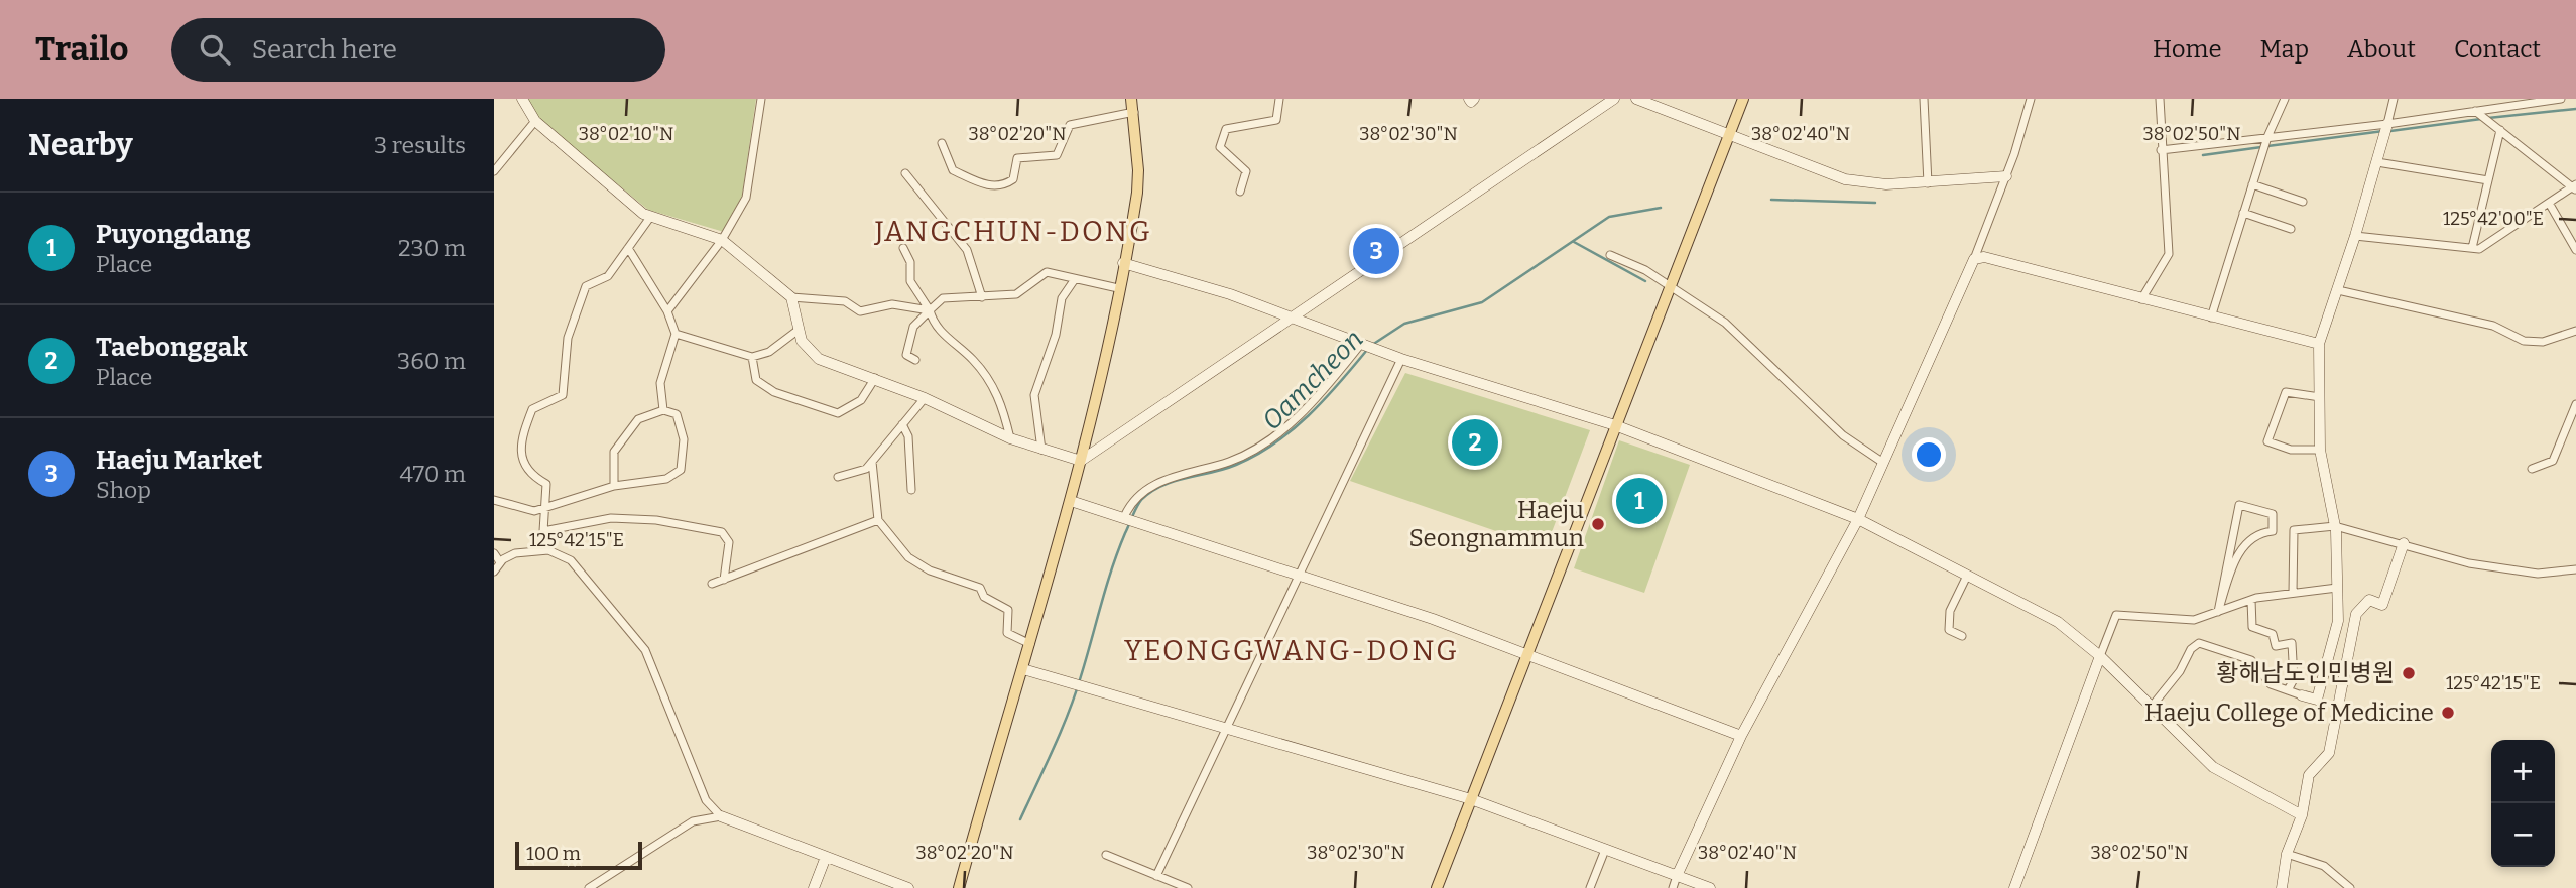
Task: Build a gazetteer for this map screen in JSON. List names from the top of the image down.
{
  "districts": ["JANGCHUN-DONG", "YEONGGWANG-DONG"],
  "water": ["Oamcheon"],
  "places": ["Haeju Seongnammun", "황해남도인민병원", "Haeju College of Medicine"],
  "scale_bar": "100 m",
  "page": {
    "header": "Trailo",
    "search": "Search here",
    "nav": [
      "Home",
      "Map",
      "About",
      "Contact"
    ],
    "heading": ["Nearby", "3 results"],
    "list": [
      {
        "mark": "1",
        "name": "Puyongdang",
        "note": "Place",
        "value": "230 m"
      },
      {
        "mark": "2",
        "name": "Taebonggak",
        "note": "Place",
        "value": "360 m"
      },
      {
        "mark": "3",
        "name": "Haeju Market",
        "note": "Shop",
        "value": "470 m"
      }
    ],
    "pins": ["3", "2", "1"],
    "map_buttons": ["+", "−"],
    "scale": "100 m"
  },
  "coordinates": [
    "38°02'10\"N",
    "38°02'20\"N",
    "38°02'30\"N",
    "38°02'40\"N",
    "38°02'50\"N",
    "125°42'00\"E",
    "125°42'15\"E"
  ]
}
